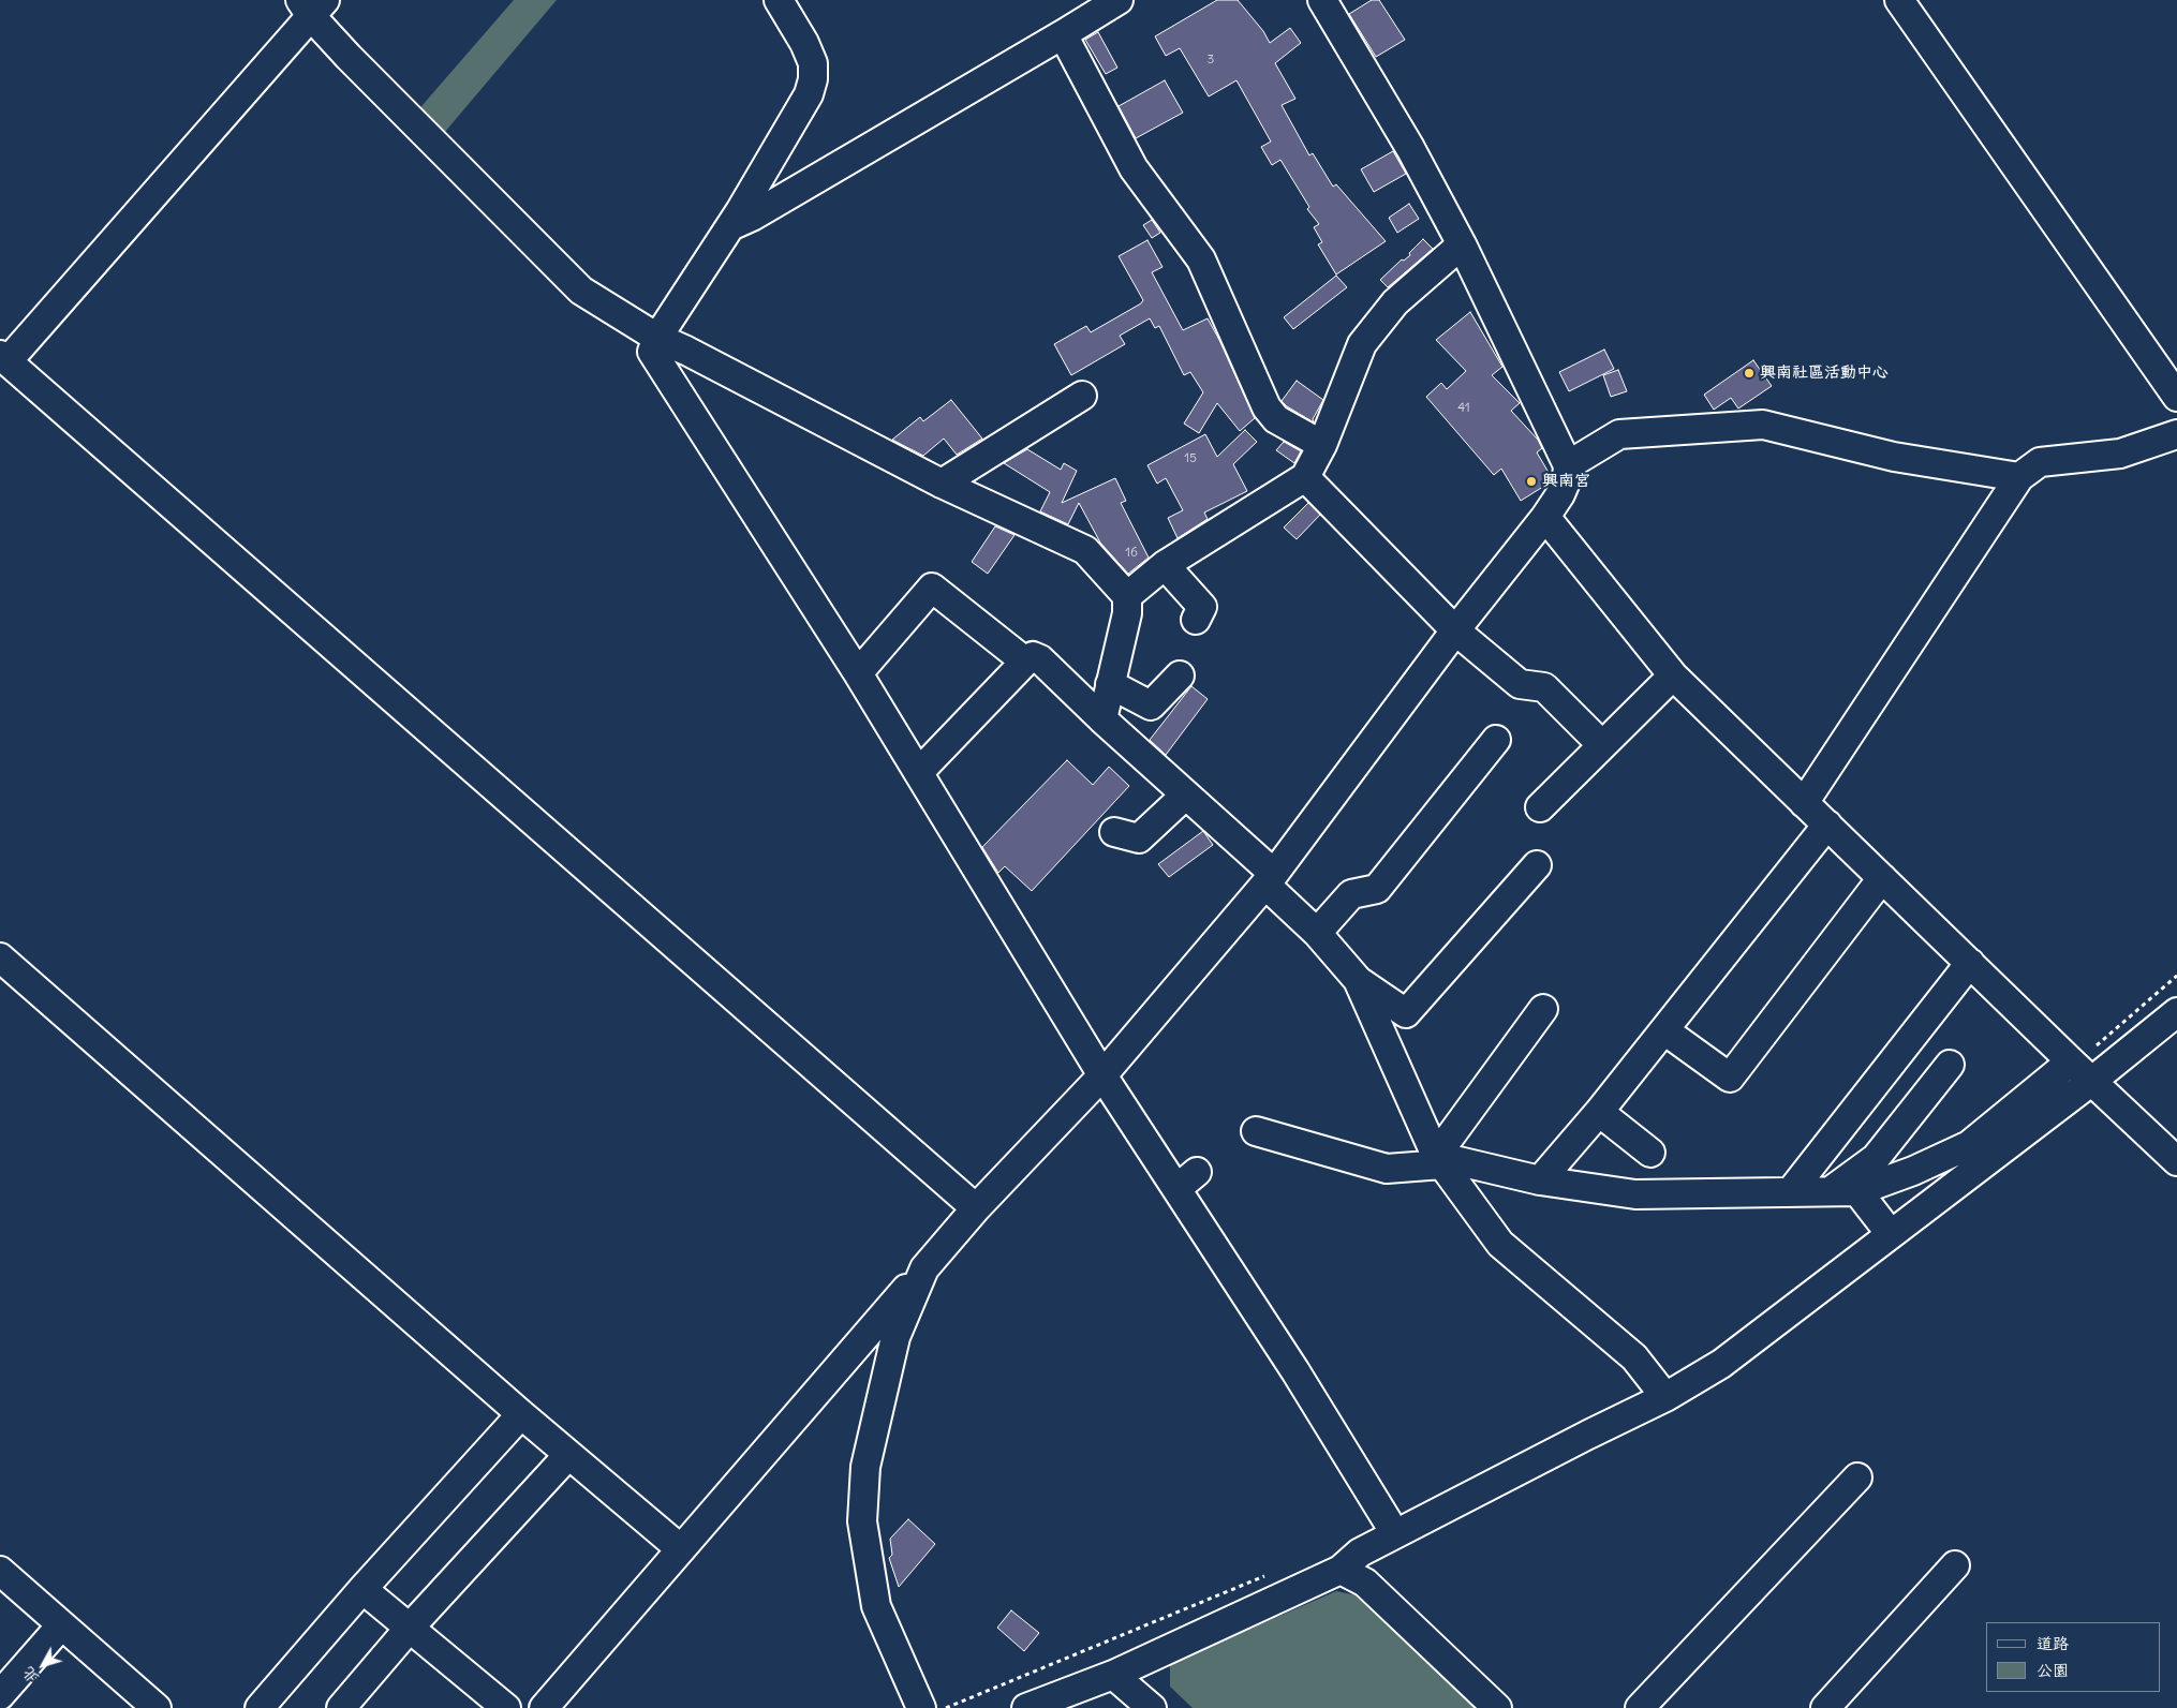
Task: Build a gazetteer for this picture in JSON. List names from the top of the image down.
{
  "places": ["興南社區活動中心", "興南宮"],
  "house_numbers": [
    "3",
    "41",
    "15",
    "16"
  ],
  "legend": ["道路", "公園"],
  "north": "bottom left"
}
